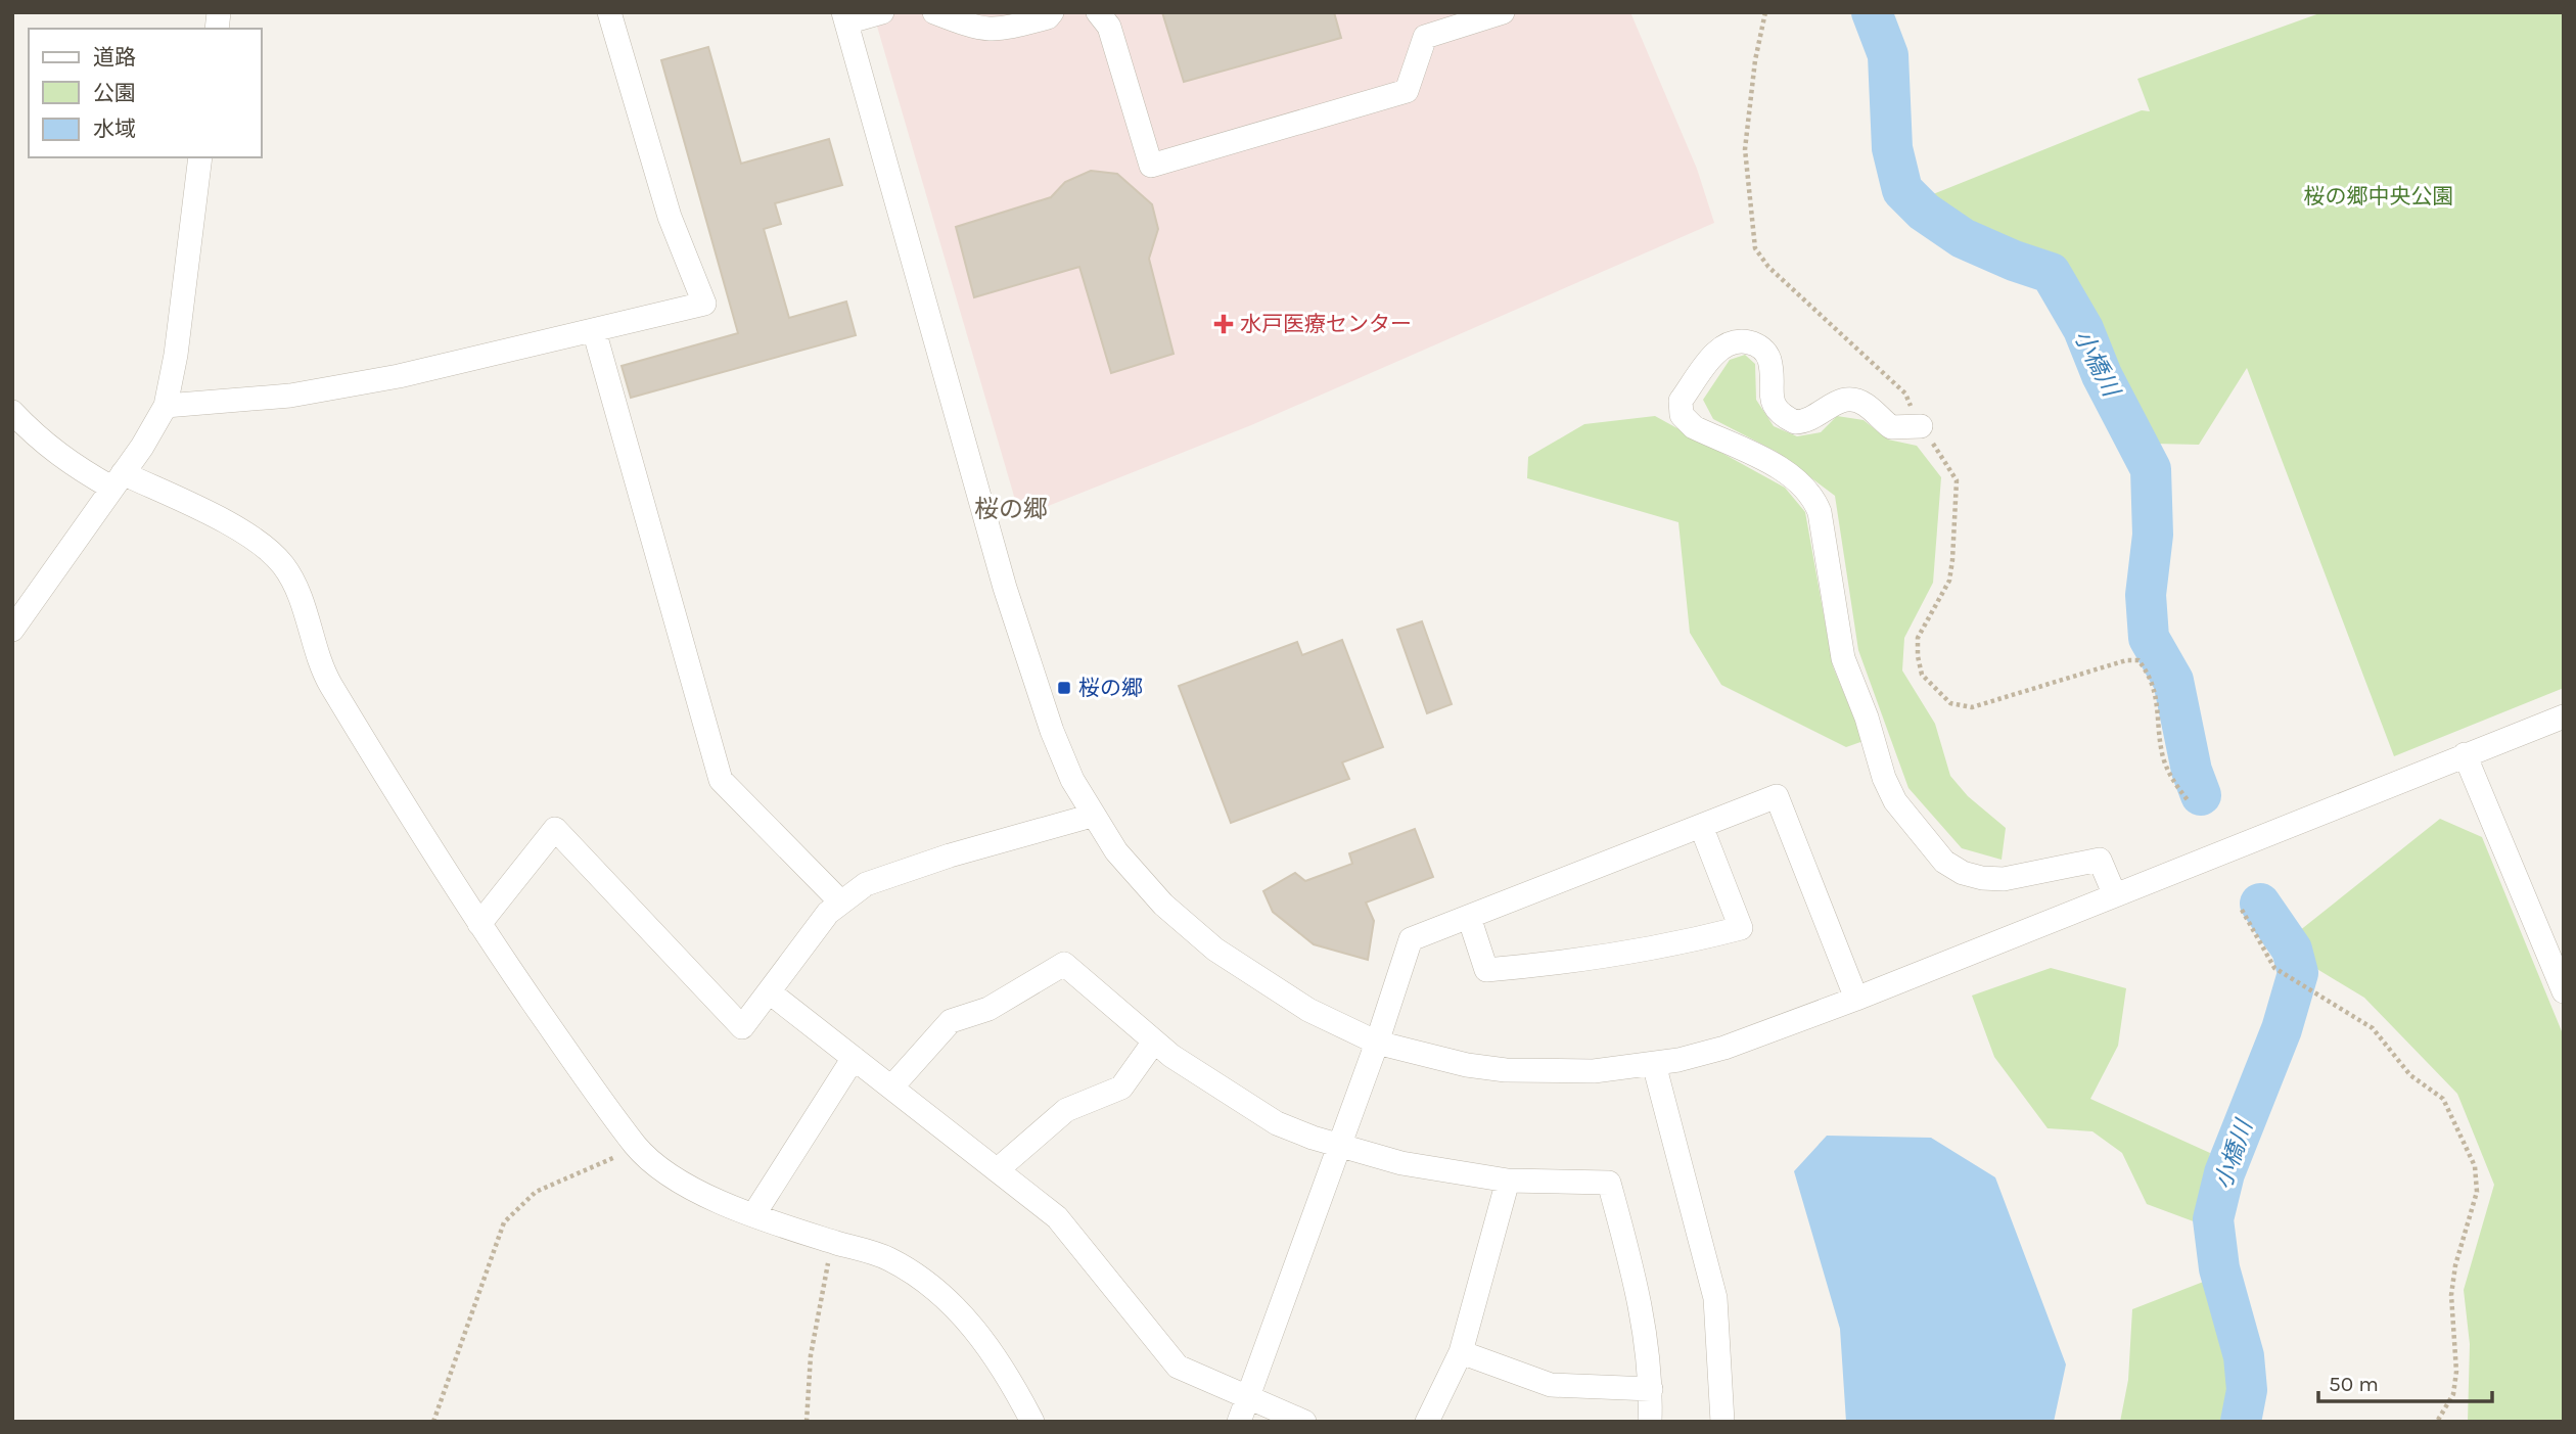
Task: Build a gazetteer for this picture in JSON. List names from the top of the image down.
{
  "districts": ["桜の郷"],
  "water": ["小橋川"],
  "parks": ["桜の郷中央公園"],
  "places": {
    "health": ["水戸医療センター"],
    "transit": ["桜の郷"]
  },
  "legend": ["道路", "公園", "水域"],
  "scale_bar": "50 m"
}
